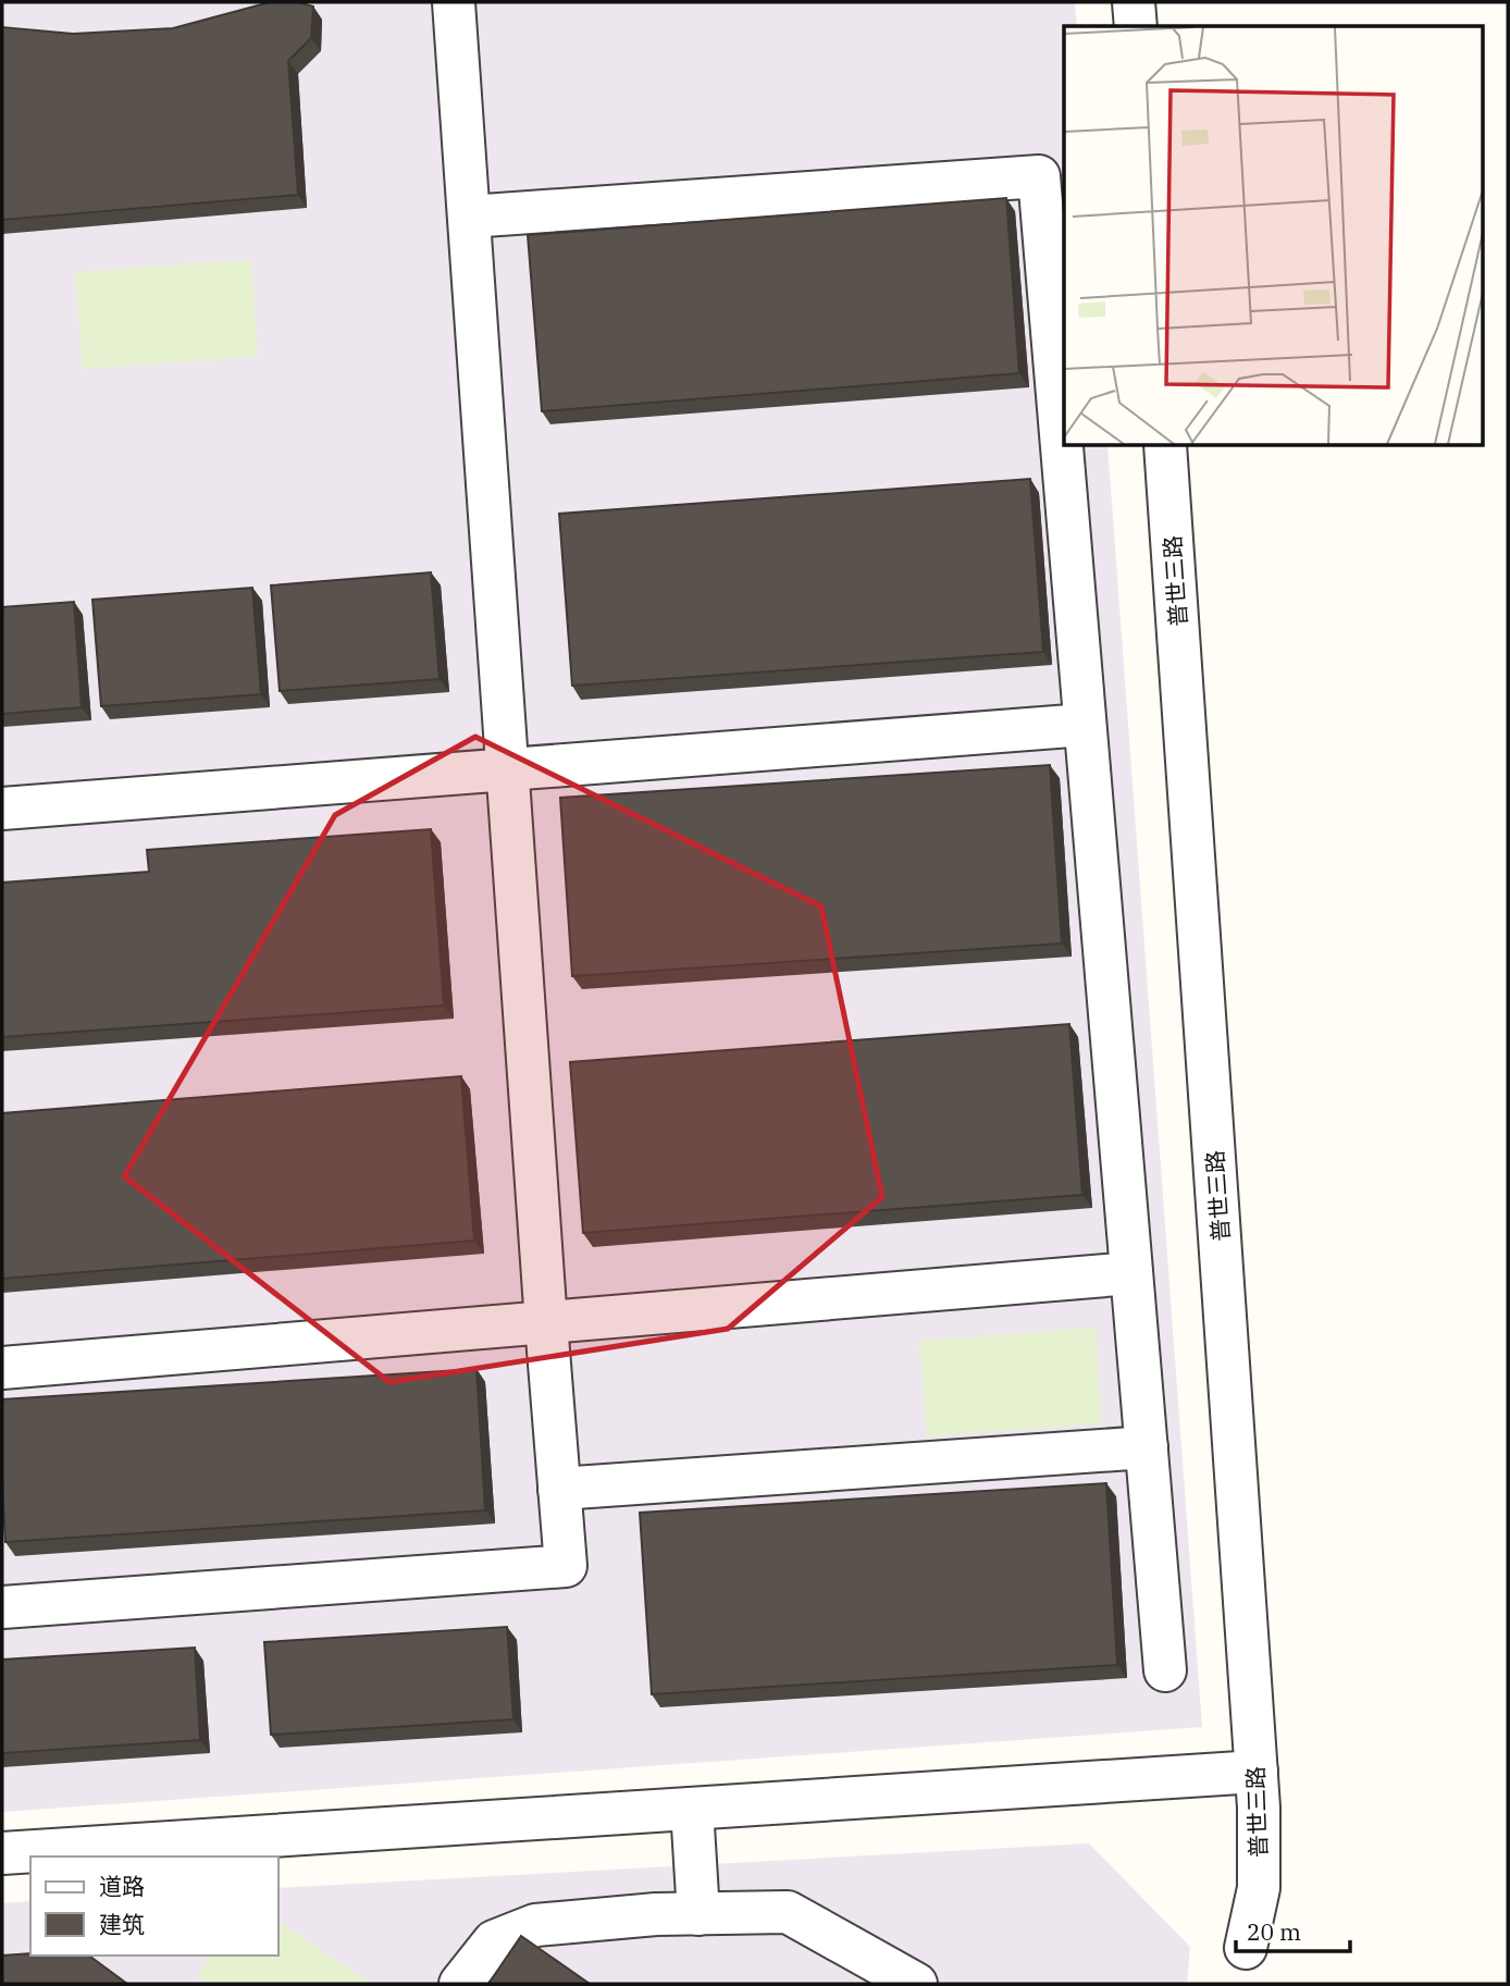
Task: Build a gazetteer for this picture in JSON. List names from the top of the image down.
{
  "streets": {
    "street": ["普世三路"]
  },
  "legend": ["道路", "建筑"],
  "scale_bar": "20 m"
}
